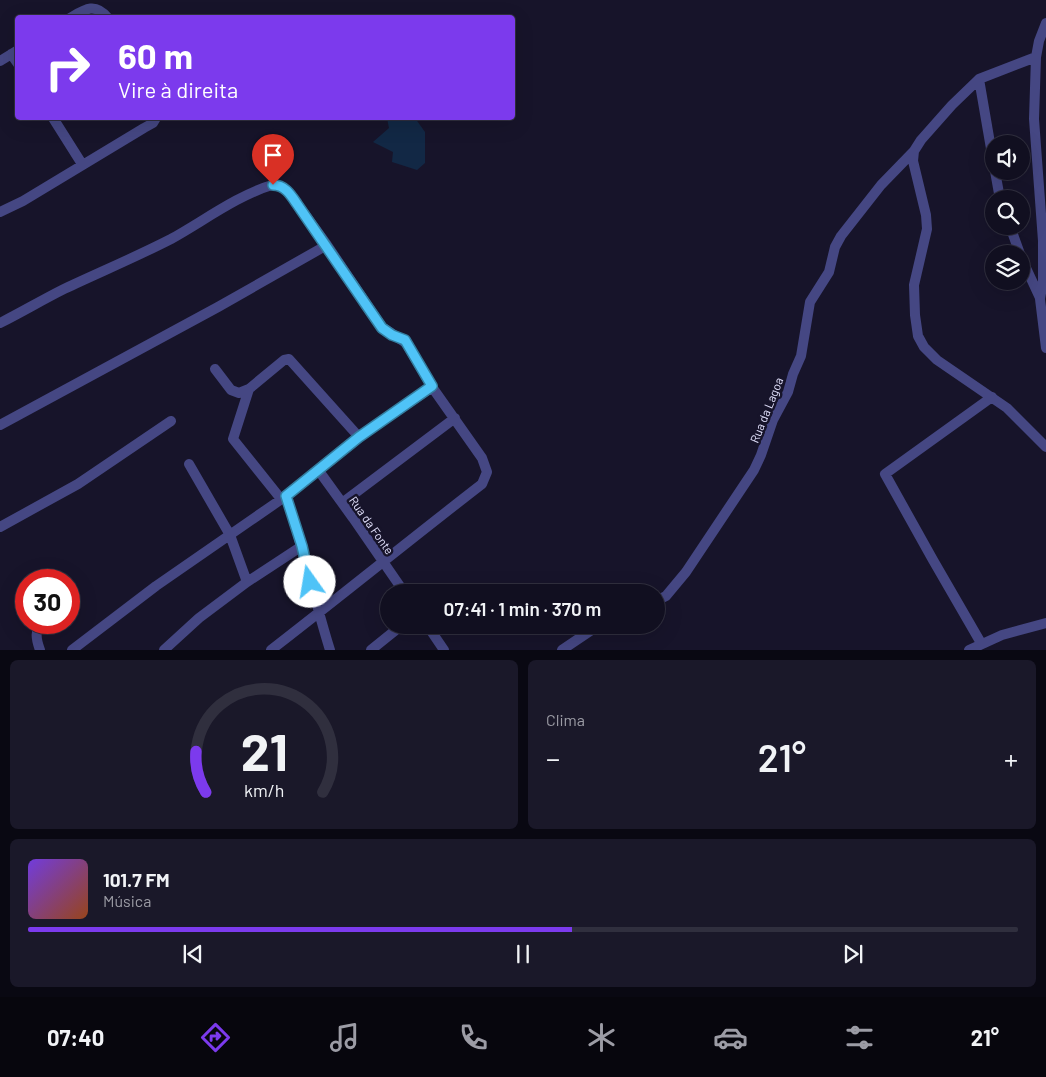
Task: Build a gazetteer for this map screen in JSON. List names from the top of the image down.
{
  "streets": {
    "street": ["Rua da Lagoa", "Rua da Fonte"]
  },
  "page": {
    "turn": ["60 m", "Vire à direita"],
    "limit": "30",
    "trip": "07:41 · 1 min · 370 m",
    "tile": "Clima",
    "heat": ["−", "21°", "+"],
    "song": ["101.7 FM", "Música"],
    "tabs": ["07:40", "21°"],
    "gauge": ["21", "km/h"]
  }
}
